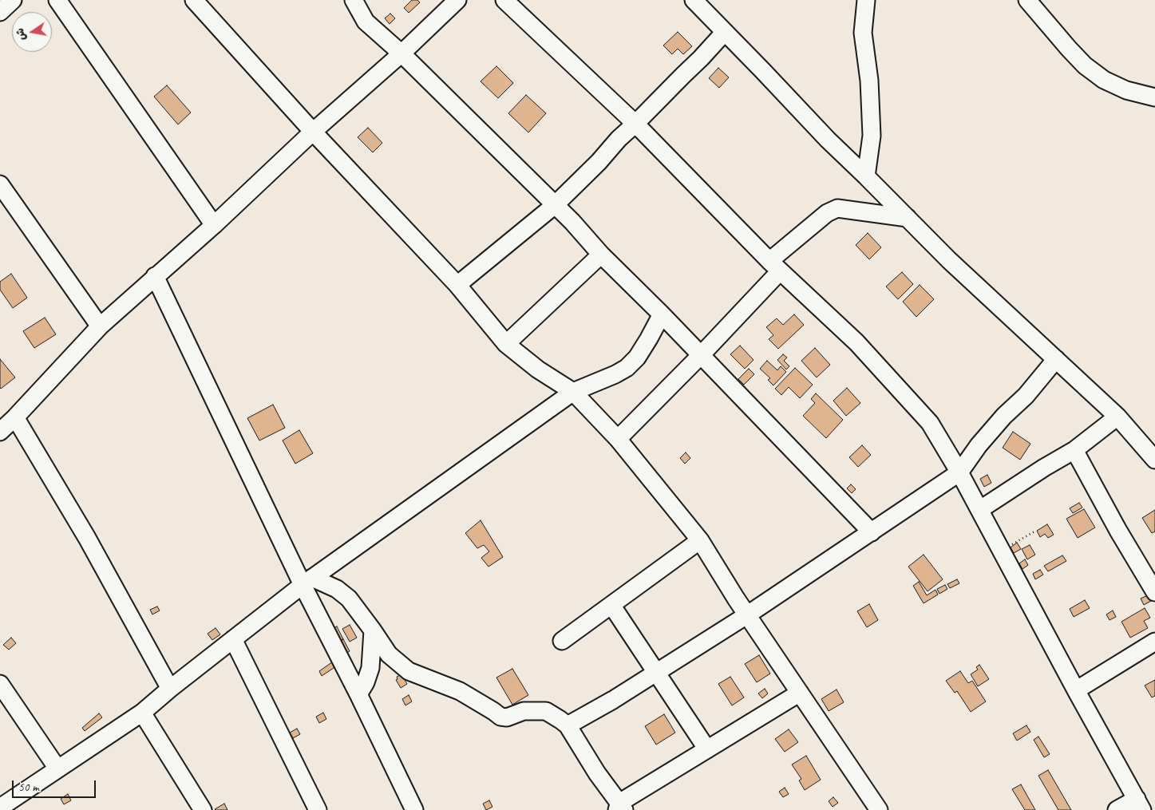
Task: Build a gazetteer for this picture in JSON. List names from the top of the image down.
{
  "scale_bar": "50 m",
  "north": "left"
}
